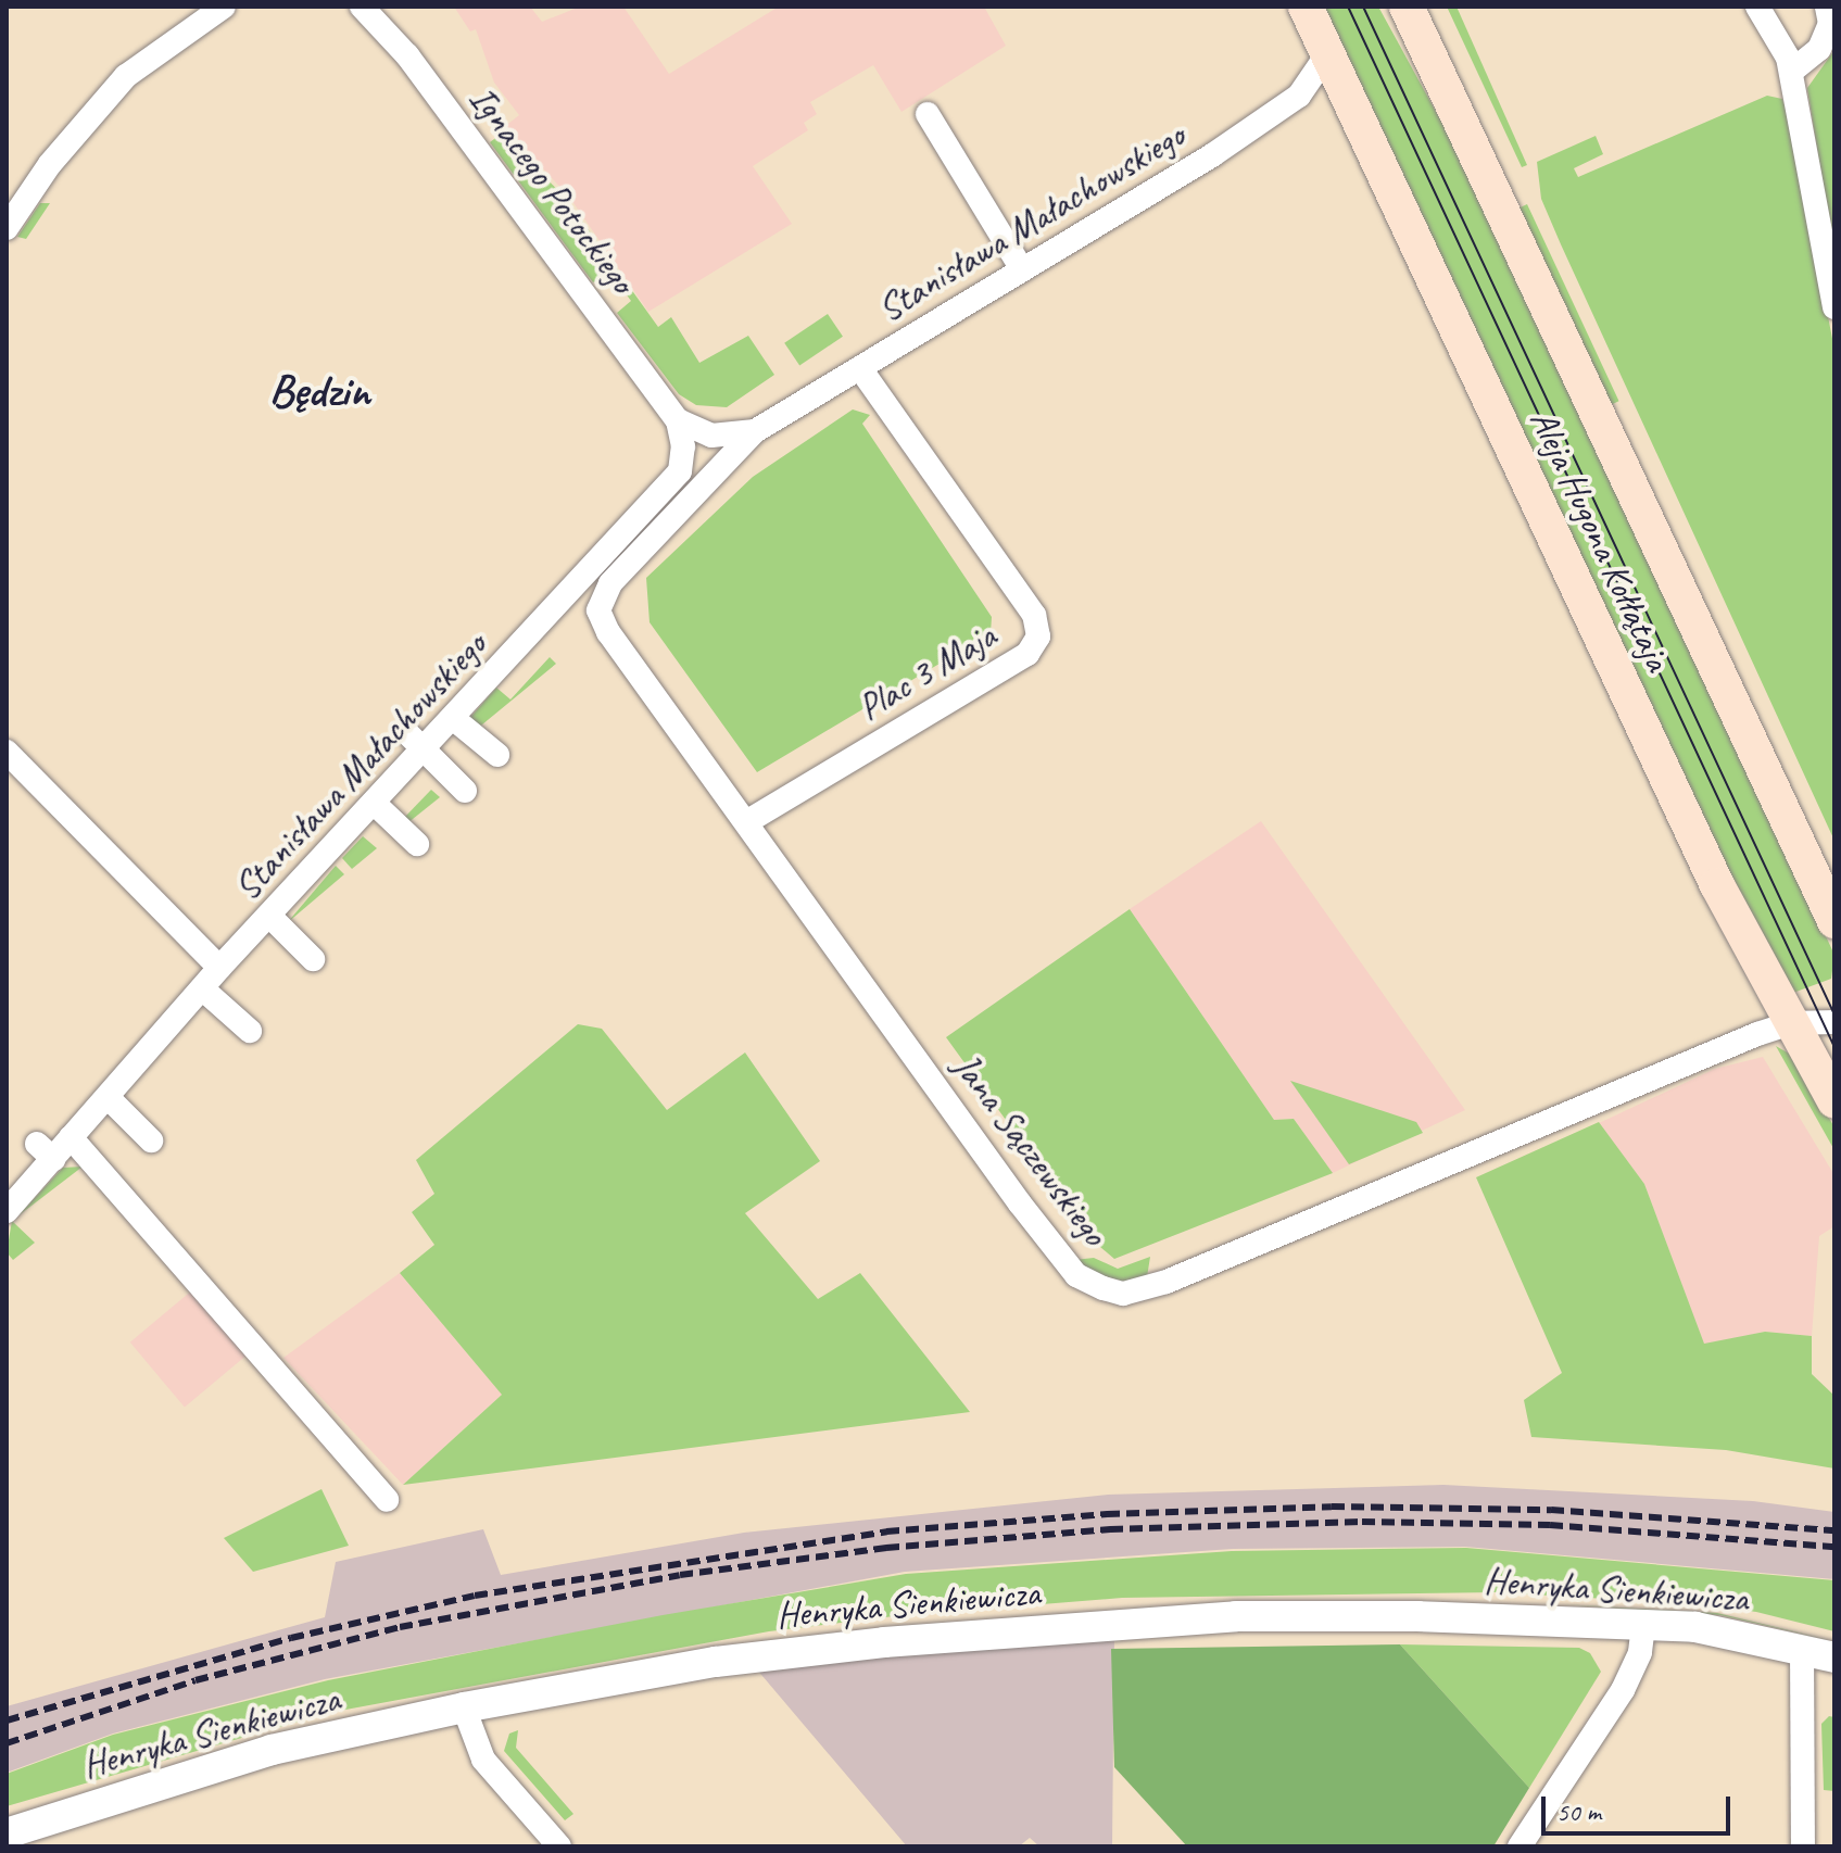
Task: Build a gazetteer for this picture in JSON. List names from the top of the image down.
{
  "streets": {
    "main road": ["Aleja Hugona Kołłątaja"],
    "street": [
      "Ignacego Potockiego",
      "Stanisława Małachowskiego",
      "Plac 3 Maja",
      "Jana Sączewskiego",
      "Henryka Sienkiewicza"
    ]
  },
  "crossings": [
    ["Ignacego Potockiego", "Stanisława Małachowskiego"],
    ["Stanisława Małachowskiego", "Aleja Hugona Kołłątaja"],
    ["Stanisława Małachowskiego", "Plac 3 Maja"],
    ["Stanisława Małachowskiego", "Jana Sączewskiego"],
    ["Aleja Hugona Kołłątaja", "Jana Sączewskiego"],
    ["Plac 3 Maja", "Jana Sączewskiego"]
  ],
  "districts": ["Będzin"],
  "scale_bar": "50 m"
}
